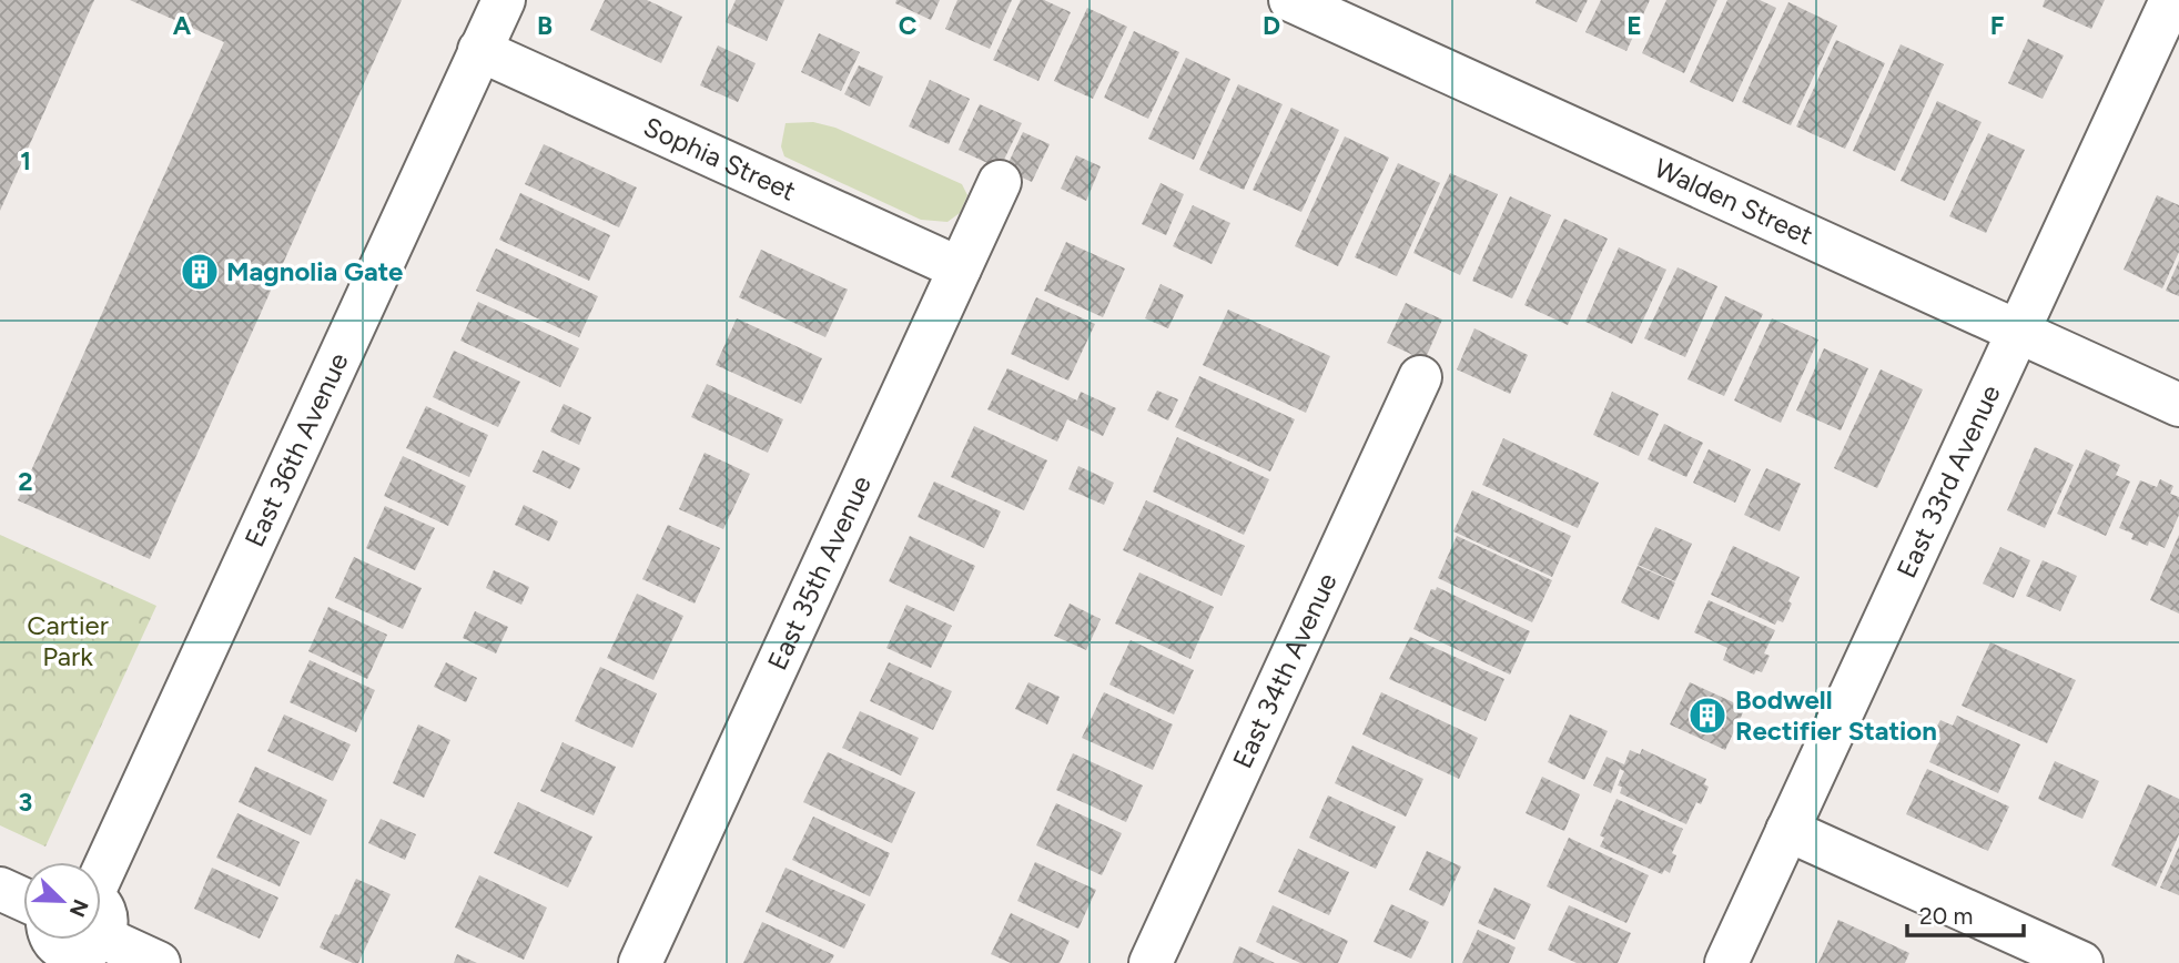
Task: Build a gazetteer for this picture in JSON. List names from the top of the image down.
{
  "streets": {
    "street": [
      "Sophia Street",
      "Walden Street",
      "East 36th Avenue",
      "East 33rd Avenue",
      "East 35th Avenue",
      "East 34th Avenue"
    ]
  },
  "crossings": [
    ["Sophia Street", "East 36th Avenue"],
    ["Sophia Street", "East 35th Avenue"],
    ["Walden Street", "East 33rd Avenue"]
  ],
  "parks": ["Cartier Park"],
  "places": {
    "building": ["Magnolia Gate", "Bodwell Rectifier Station"]
  },
  "scale_bar": "20 m",
  "north": "bottom right",
  "grid": {
    "columns": [
      "A",
      "B",
      "C",
      "D",
      "E",
      "F"
    ],
    "rows": ["1", "2", "3"]
  }
}
